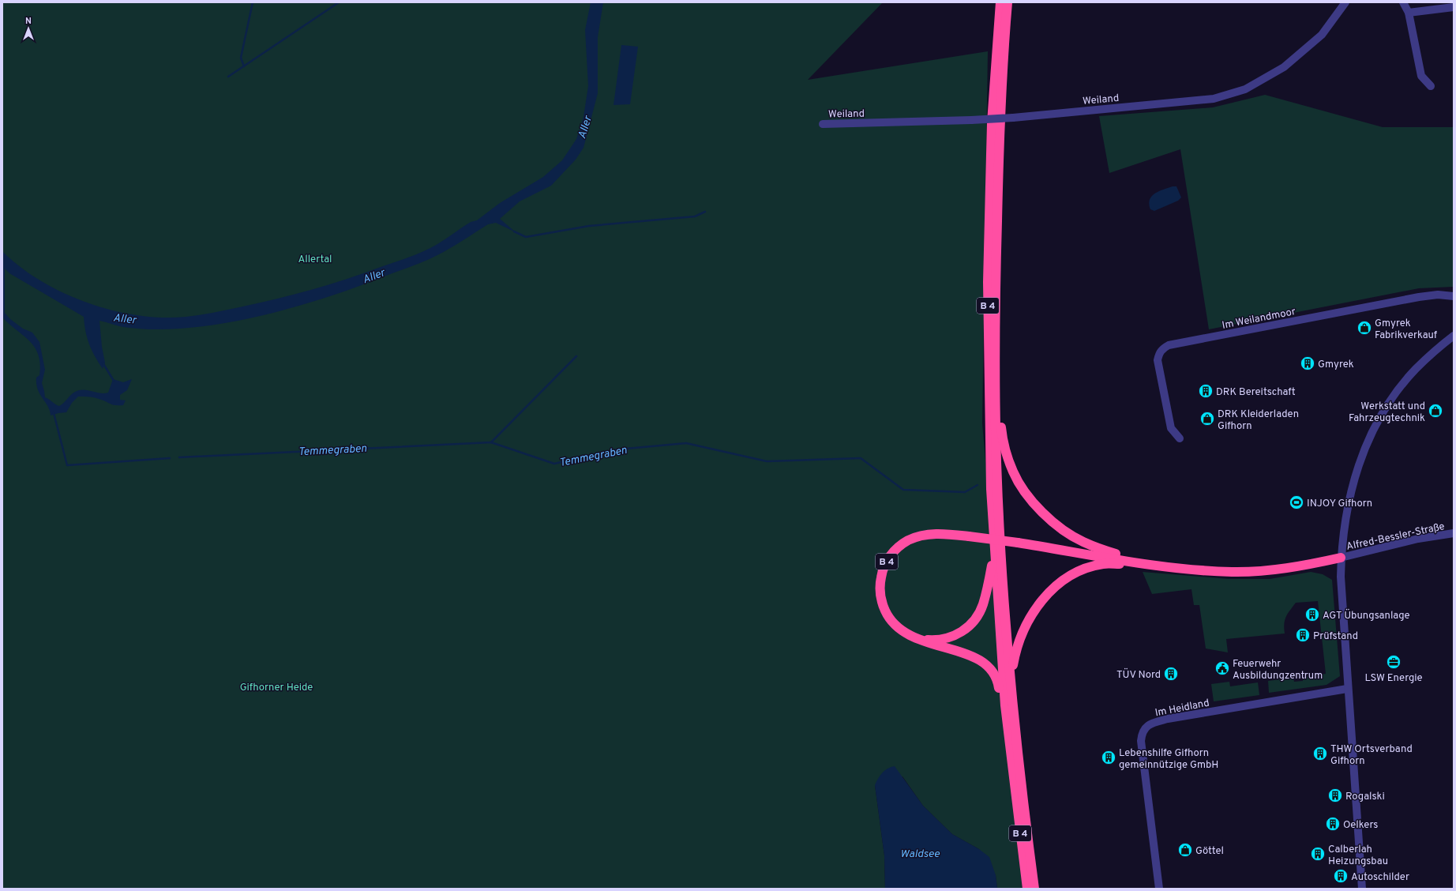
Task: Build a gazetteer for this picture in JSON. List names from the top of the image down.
{
  "streets": {
    "highway": ["B 4"],
    "street": [
      "Weiland",
      "Im Weilandmoor",
      "Alfred-Bessler-Straße",
      "Im Heidland"
    ]
  },
  "water": ["Aller", "Temmegraben", "Waldsee"],
  "parks": ["Allertal", "Gifhorner Heide"],
  "places": {
    "shop": [
      "Gmyrek Fabrikverkauf",
      "Werkstatt und Fahrzeugtechnik",
      "DRK Kleiderladen Gifhorn",
      "Göttel"
    ],
    "building": [
      "Gmyrek",
      "DRK Bereitschaft",
      "AGT Übungsanlage",
      "Prüfstand",
      "TÜV Nord",
      "THW Ortsverband Gifhorn",
      "Lebenshilfe Gifhorn gemeinnützige GmbH",
      "Rogalski",
      "Oelkers",
      "Calberlah Heizungsbau",
      "Autoschilder"
    ],
    "sports": ["INJOY Gifhorn"],
    "office": ["LSW Energie"],
    "public building": ["Feuerwehr Ausbildungzentrum"]
  },
  "north": "top"
}
